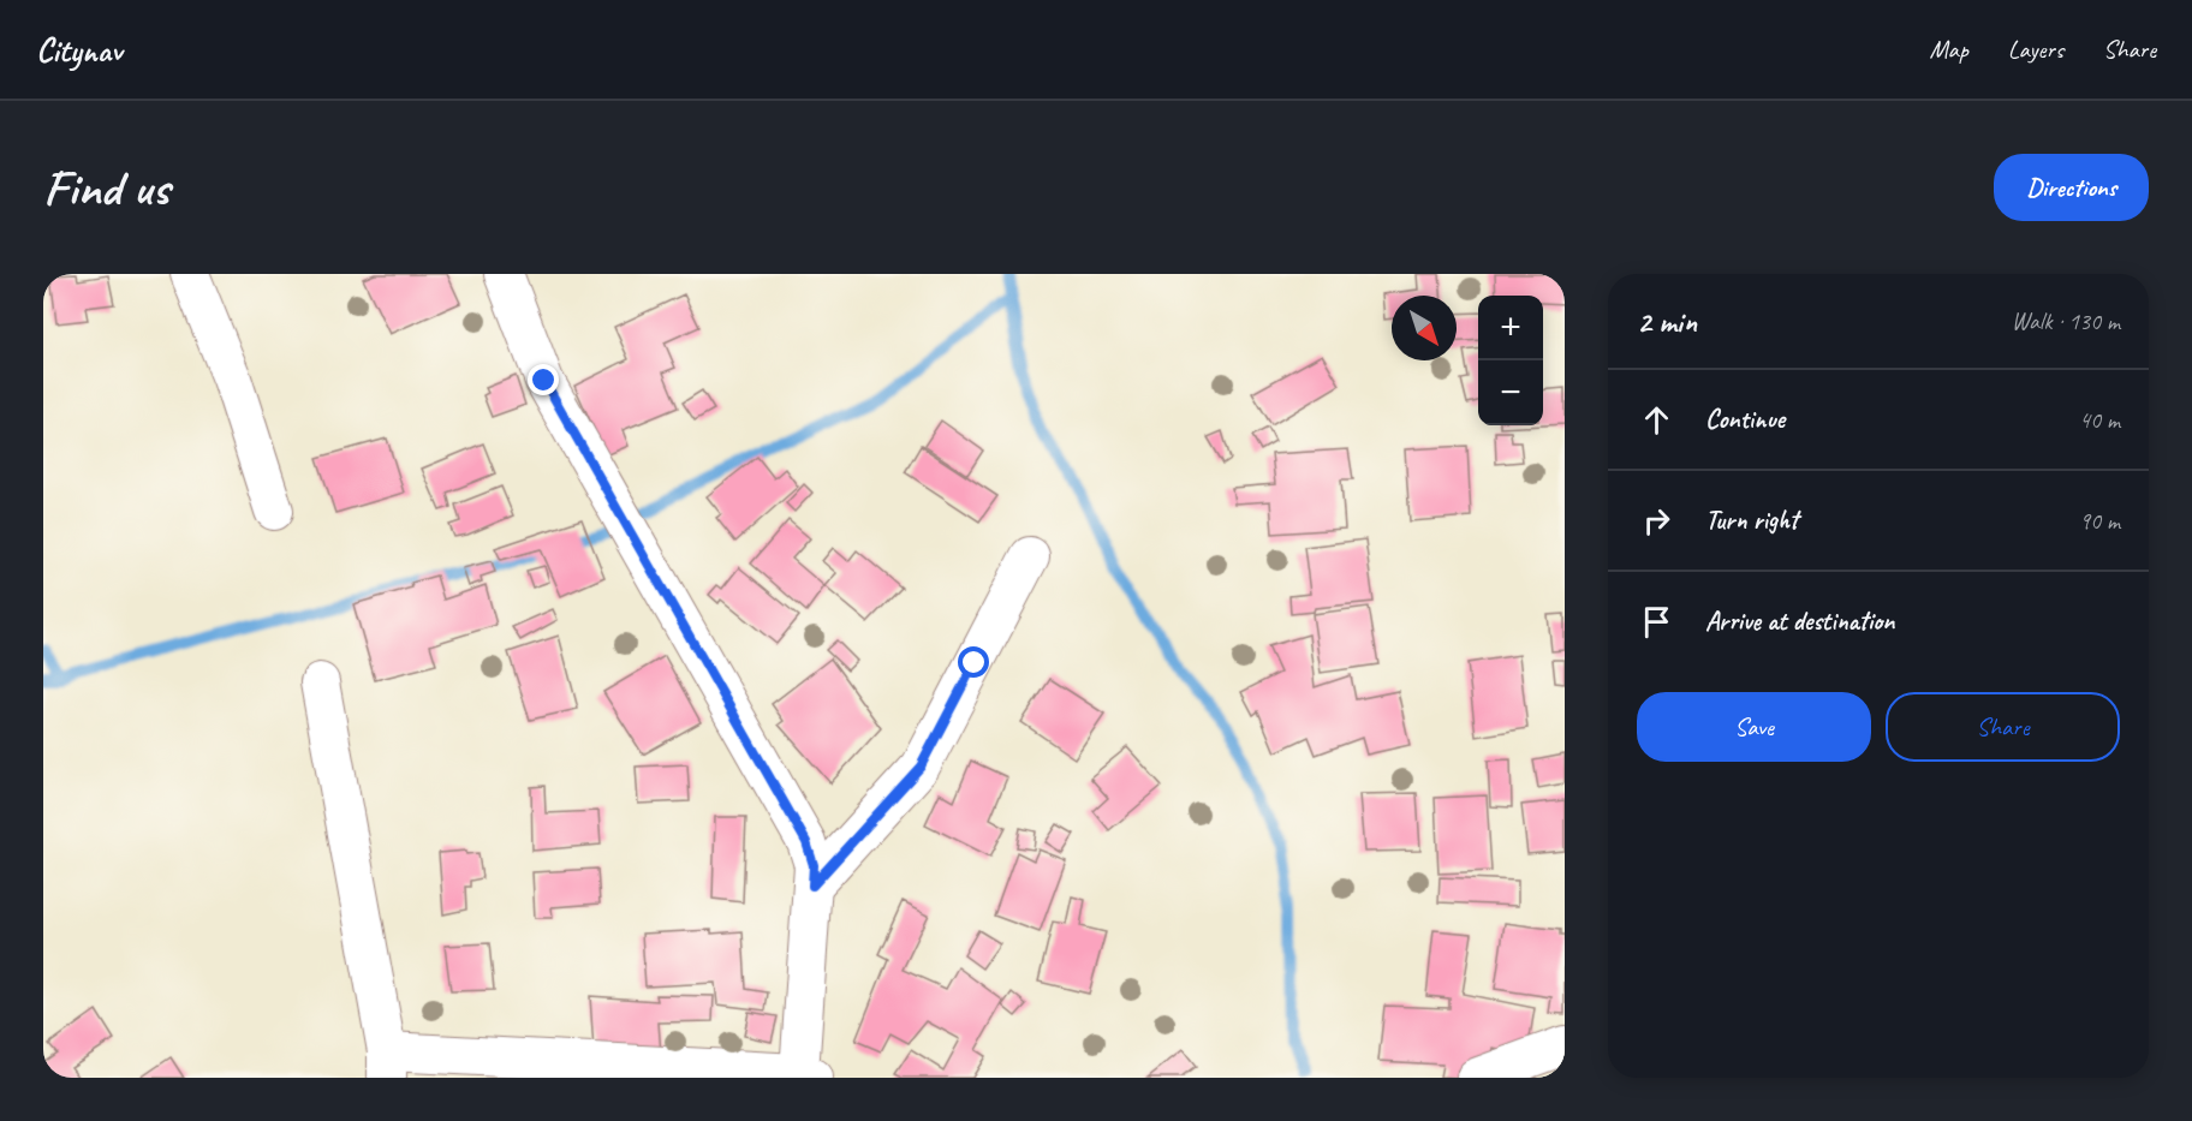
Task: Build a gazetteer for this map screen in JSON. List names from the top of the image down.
{
  "north": "bottom right",
  "page": {
    "header": "Citynav",
    "nav": ["Map", "Layers", "Share"],
    "buttons": [
      "Directions",
      ["Save", "Share"]
    ],
    "title": "Find us",
    "heading": ["2 min", "Walk · 130 m"],
    "map_buttons": ["+", "−"],
    "list": [
      ["Continue", "40 m"],
      ["Turn right", "90 m"],
      "Arrive at destination"
    ]
  }
}
